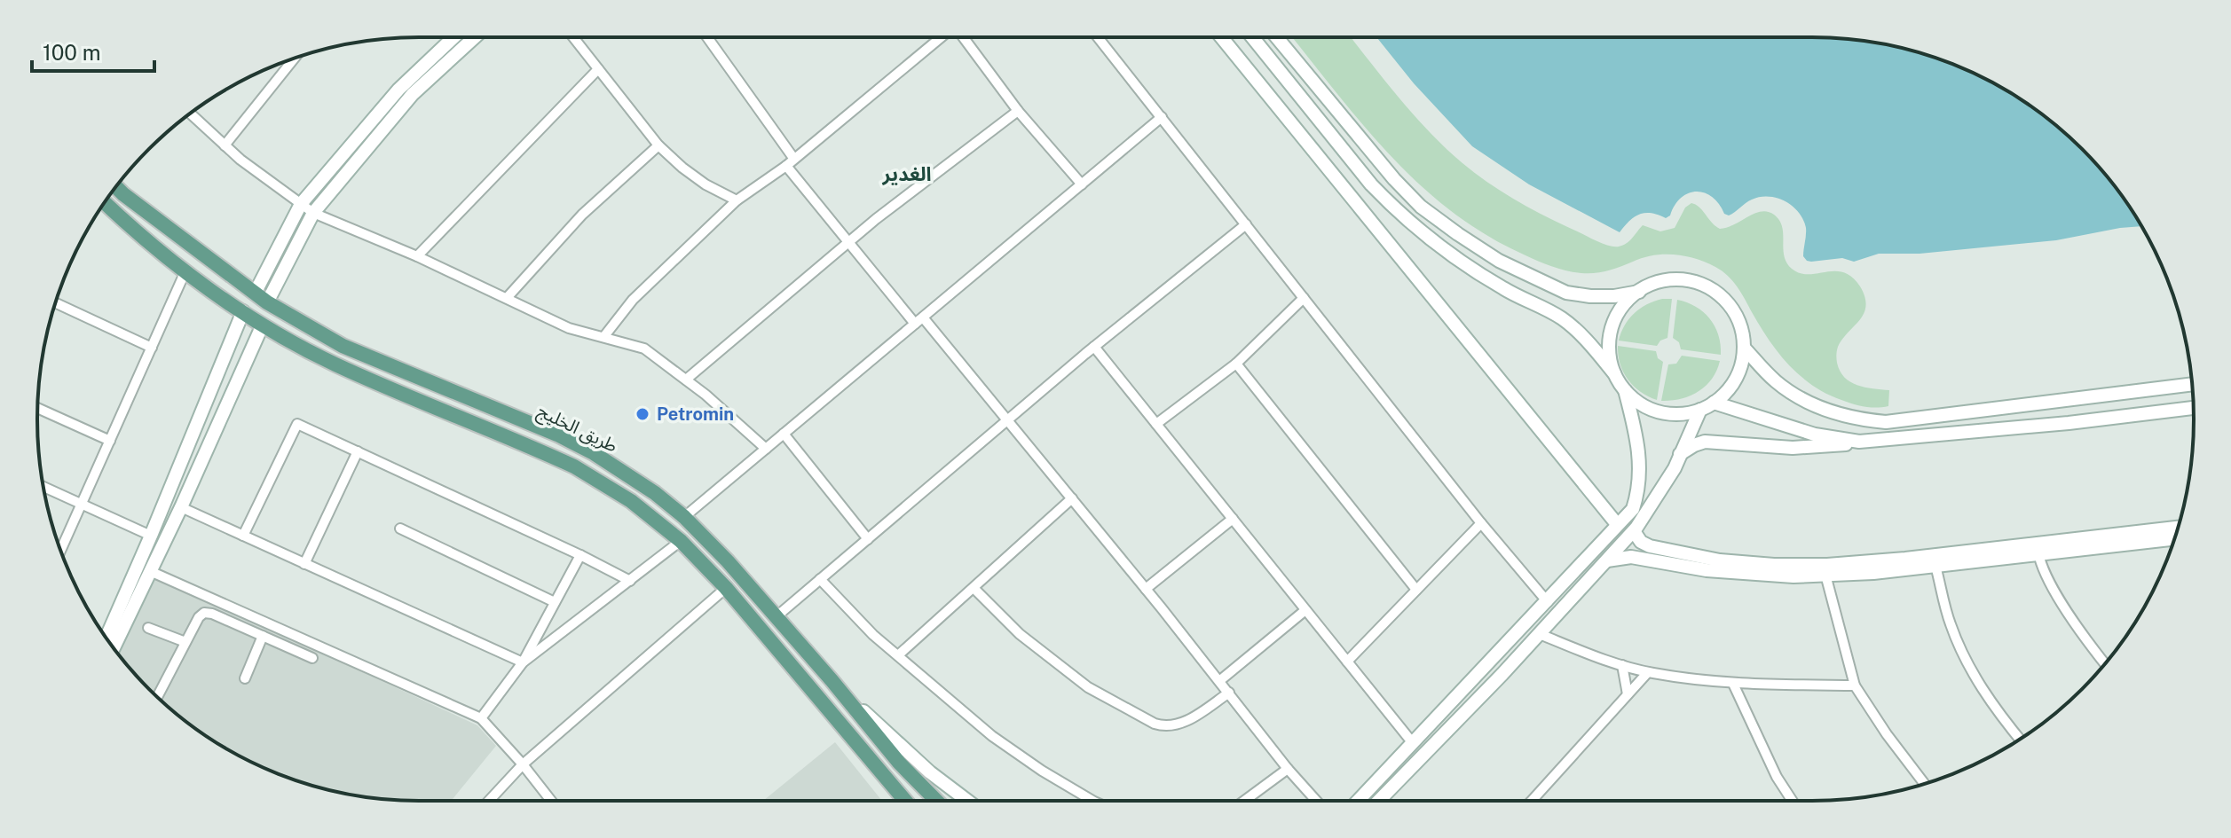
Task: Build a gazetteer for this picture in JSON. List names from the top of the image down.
{
  "streets": {
    "main road": ["طريق الخليج"]
  },
  "districts": ["الغدير"],
  "places": ["Petromin"],
  "scale_bar": "100 m"
}
